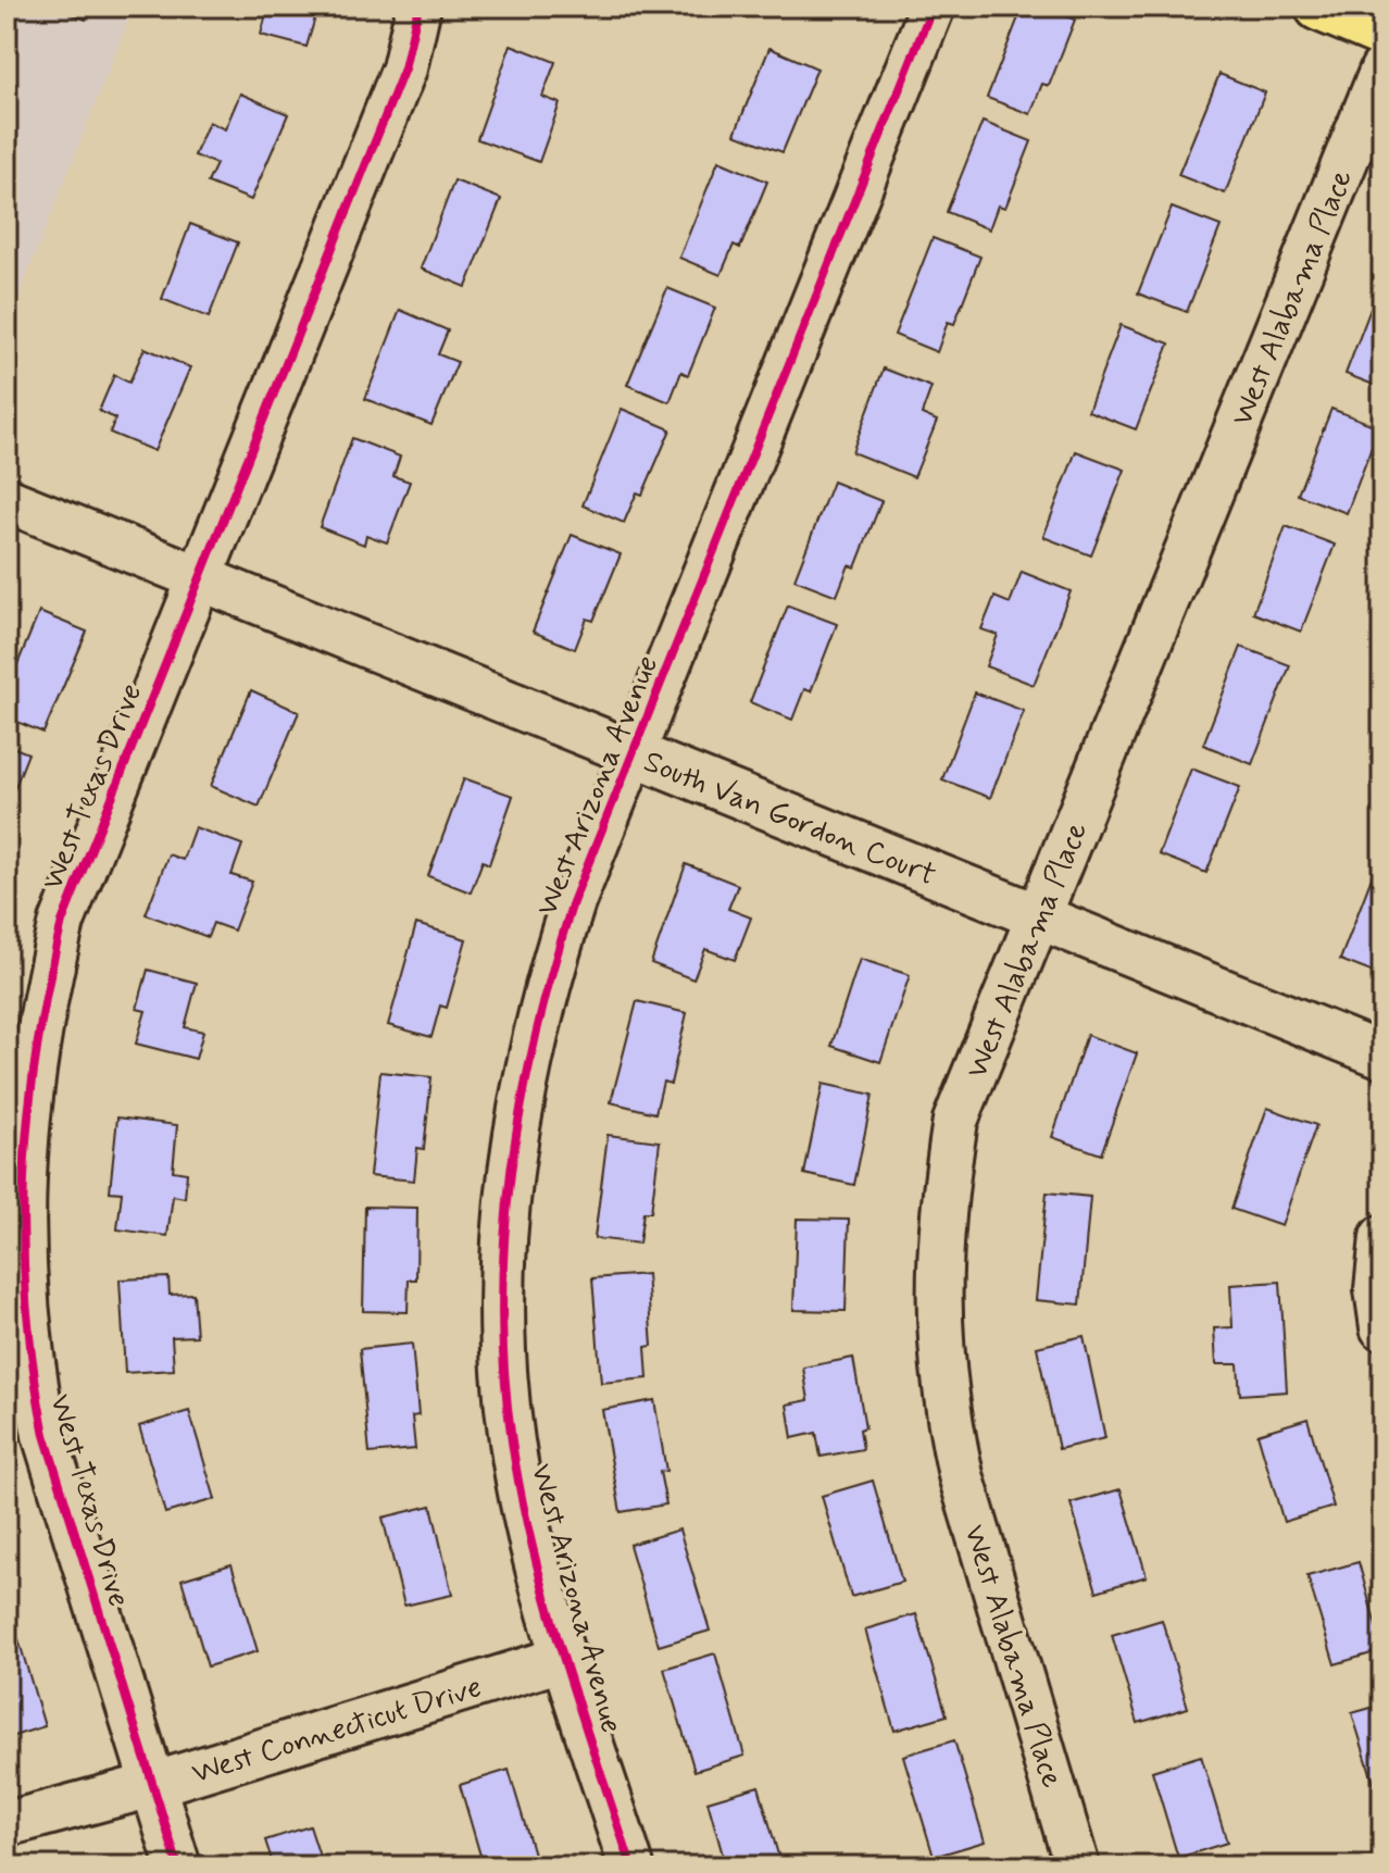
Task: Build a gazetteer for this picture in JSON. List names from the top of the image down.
{
  "streets": {
    "street": [
      "West Alabama Place",
      "West Arizona Avenue",
      "West Texas Drive",
      "South Van Gordon Court",
      "West Connecticut Drive"
    ]
  },
  "crossings": [
    ["West Alabama Place", "South Van Gordon Court"],
    ["West Arizona Avenue", "South Van Gordon Court"],
    ["West Arizona Avenue", "West Connecticut Drive"],
    ["West Texas Drive", "South Van Gordon Court"],
    ["West Texas Drive", "West Connecticut Drive"]
  ]
}
